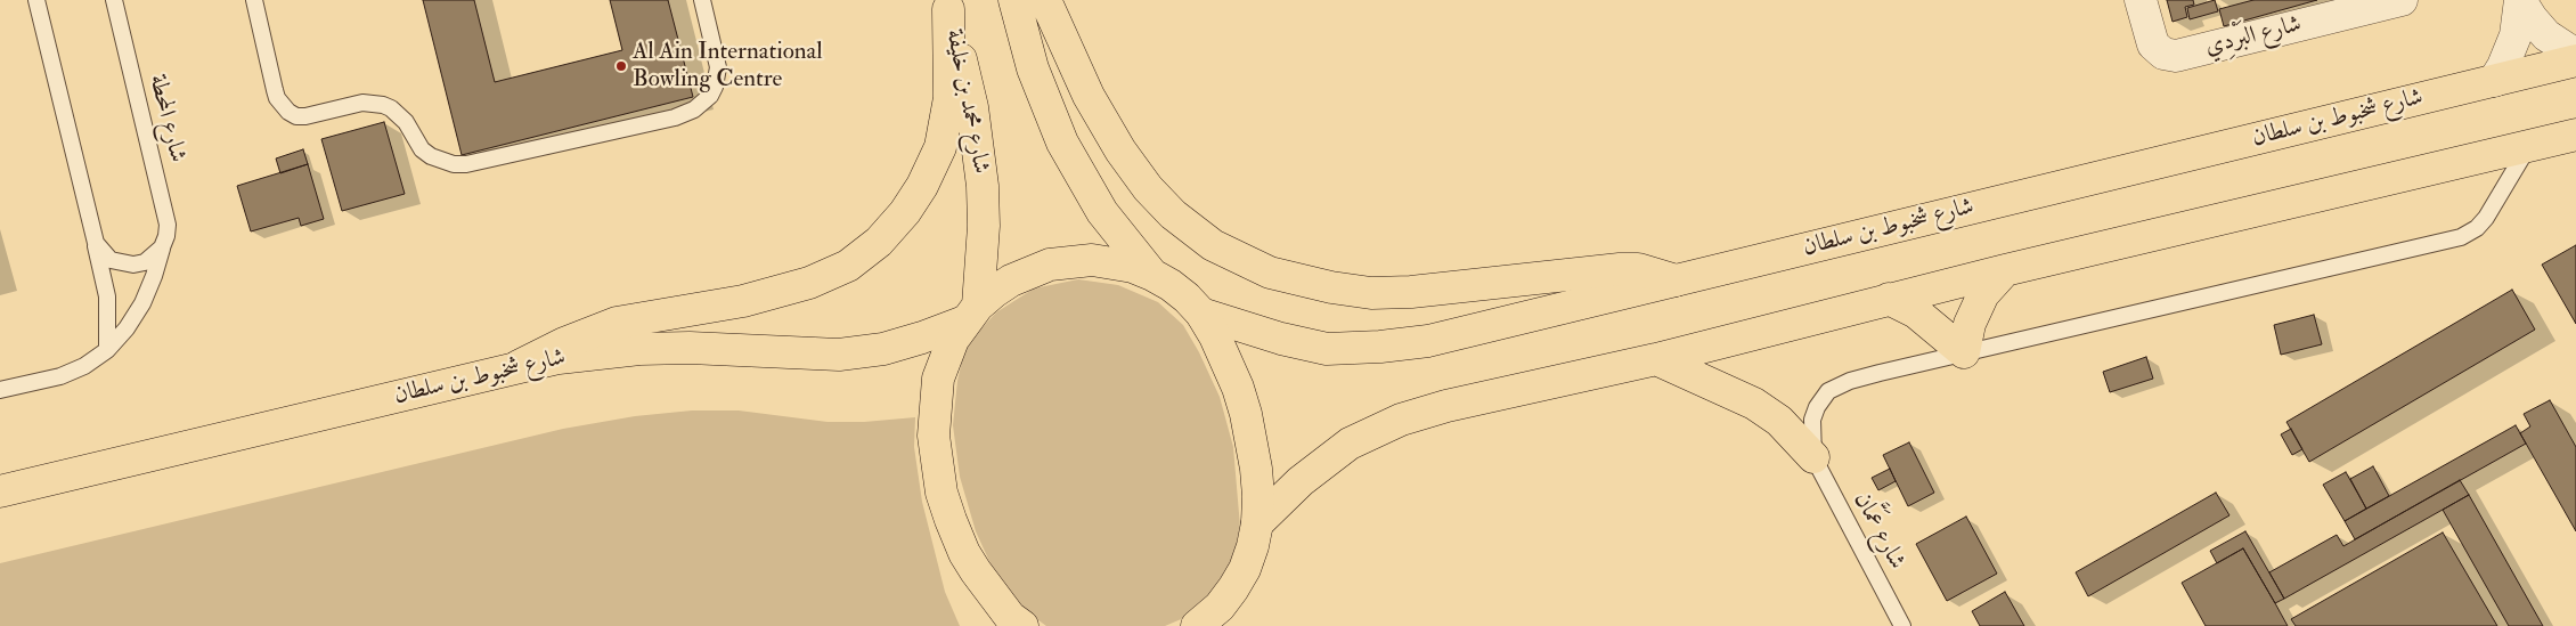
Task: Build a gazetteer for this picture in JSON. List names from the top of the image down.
{
  "streets": {
    "main road": ["شارع محمد بن خليفة", "شارع شخبوط بن سلطان"],
    "street": ["شارع البَرْدِي"],
    "lane": ["شارع المحطة", "شارع عَمَّان"]
  },
  "crossings": [
    ["شارع محمد بن خليفة", "شارع شخبوط بن سلطان"]
  ],
  "places": ["Al Ain International Bowling Centre"]
}
